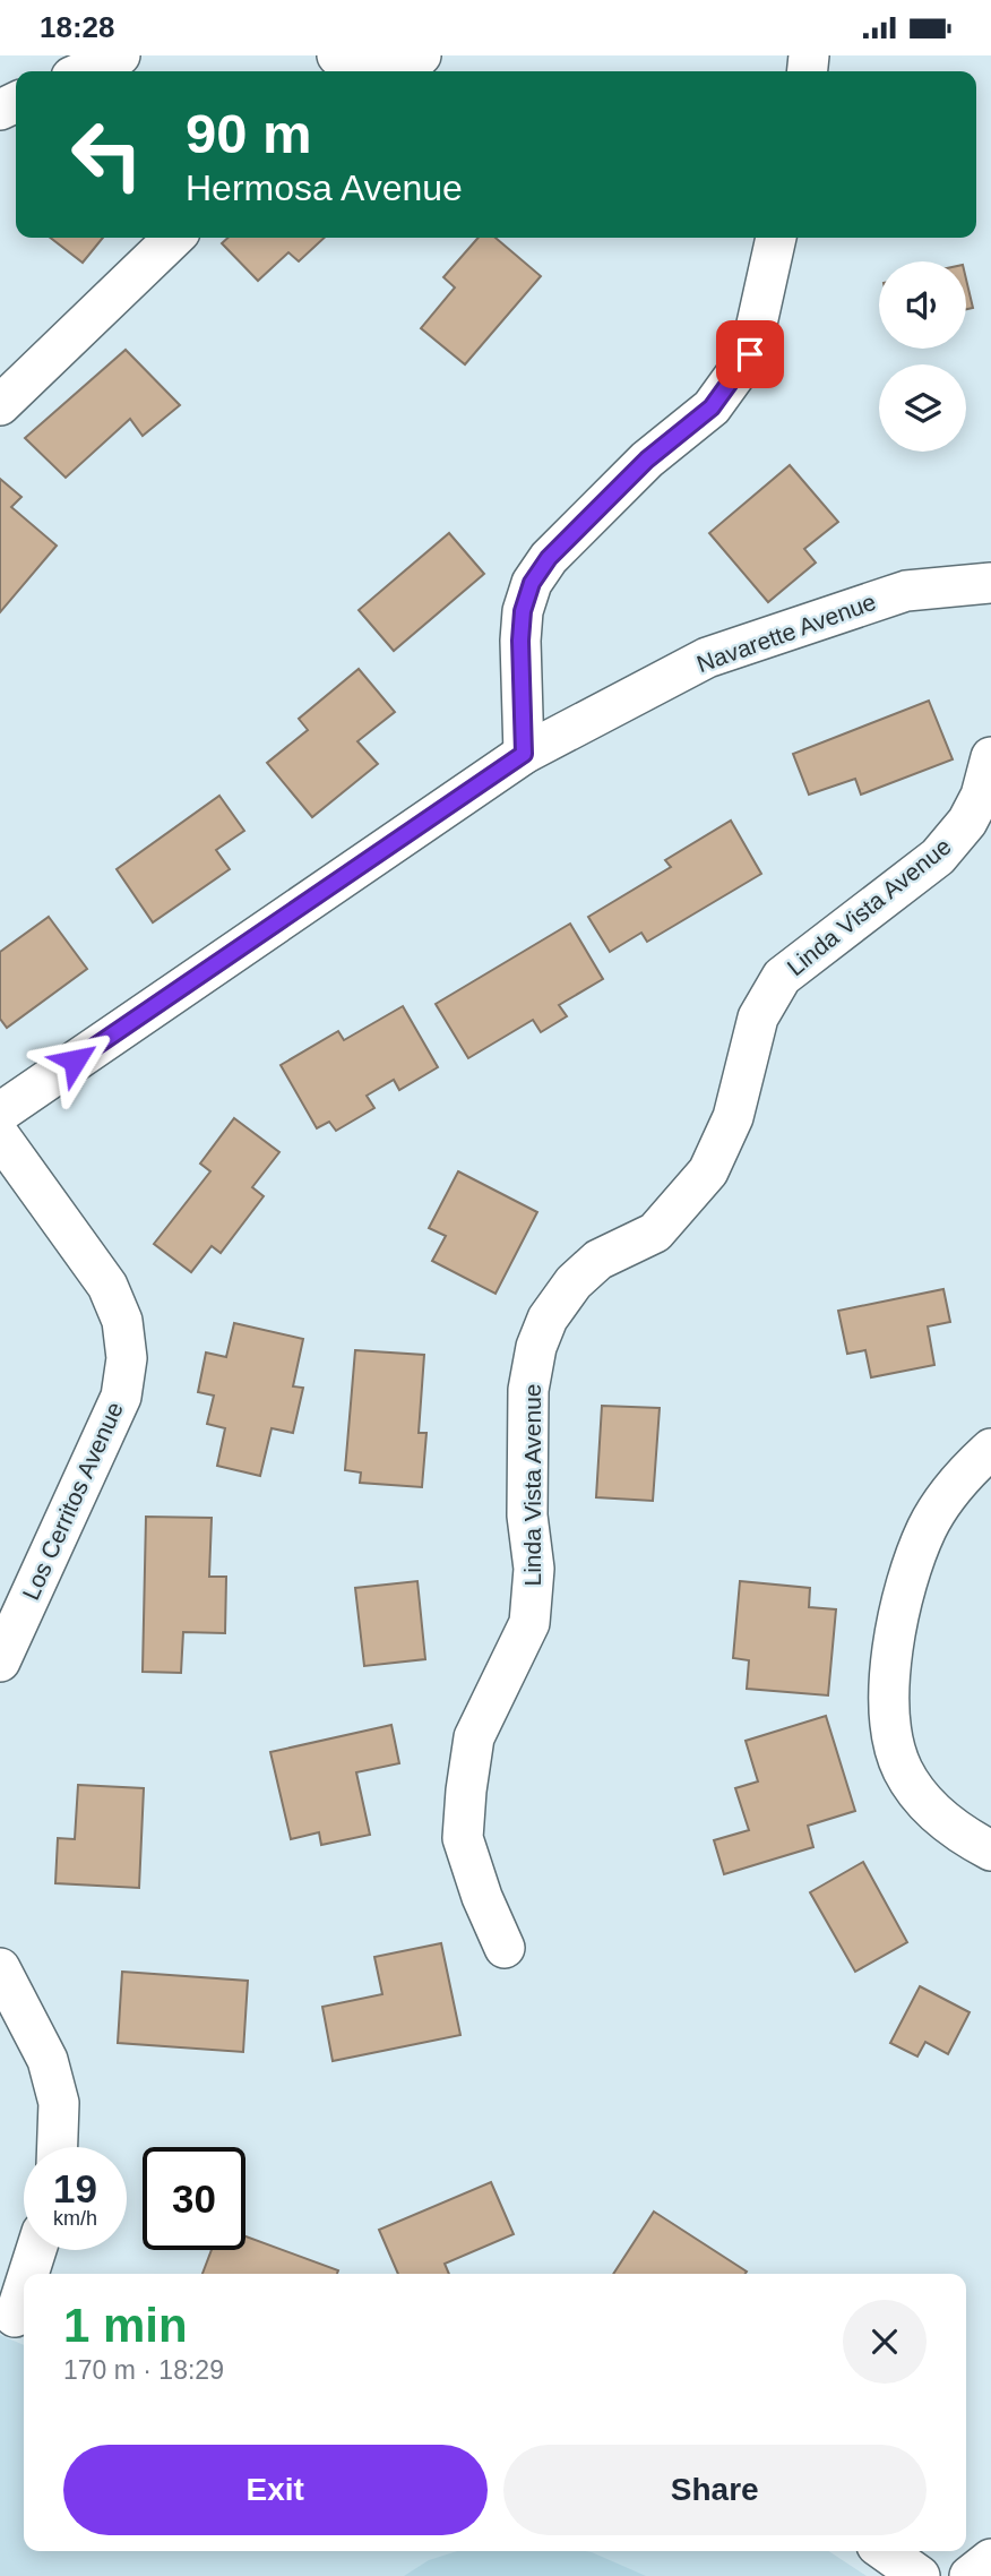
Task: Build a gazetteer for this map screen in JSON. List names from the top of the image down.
{
  "streets": {
    "street": ["Navarette Avenue", "Linda Vista Avenue", "Los Cerritos Avenue"]
  },
  "page": {
    "status": "18:28",
    "turn": ["90 m", "Hermosa Avenue"],
    "speed": "19 km/h",
    "limit": "30",
    "heading": ["1 min", "170 m · 18:29"],
    "buttons": ["Exit", "Share"]
  }
}
